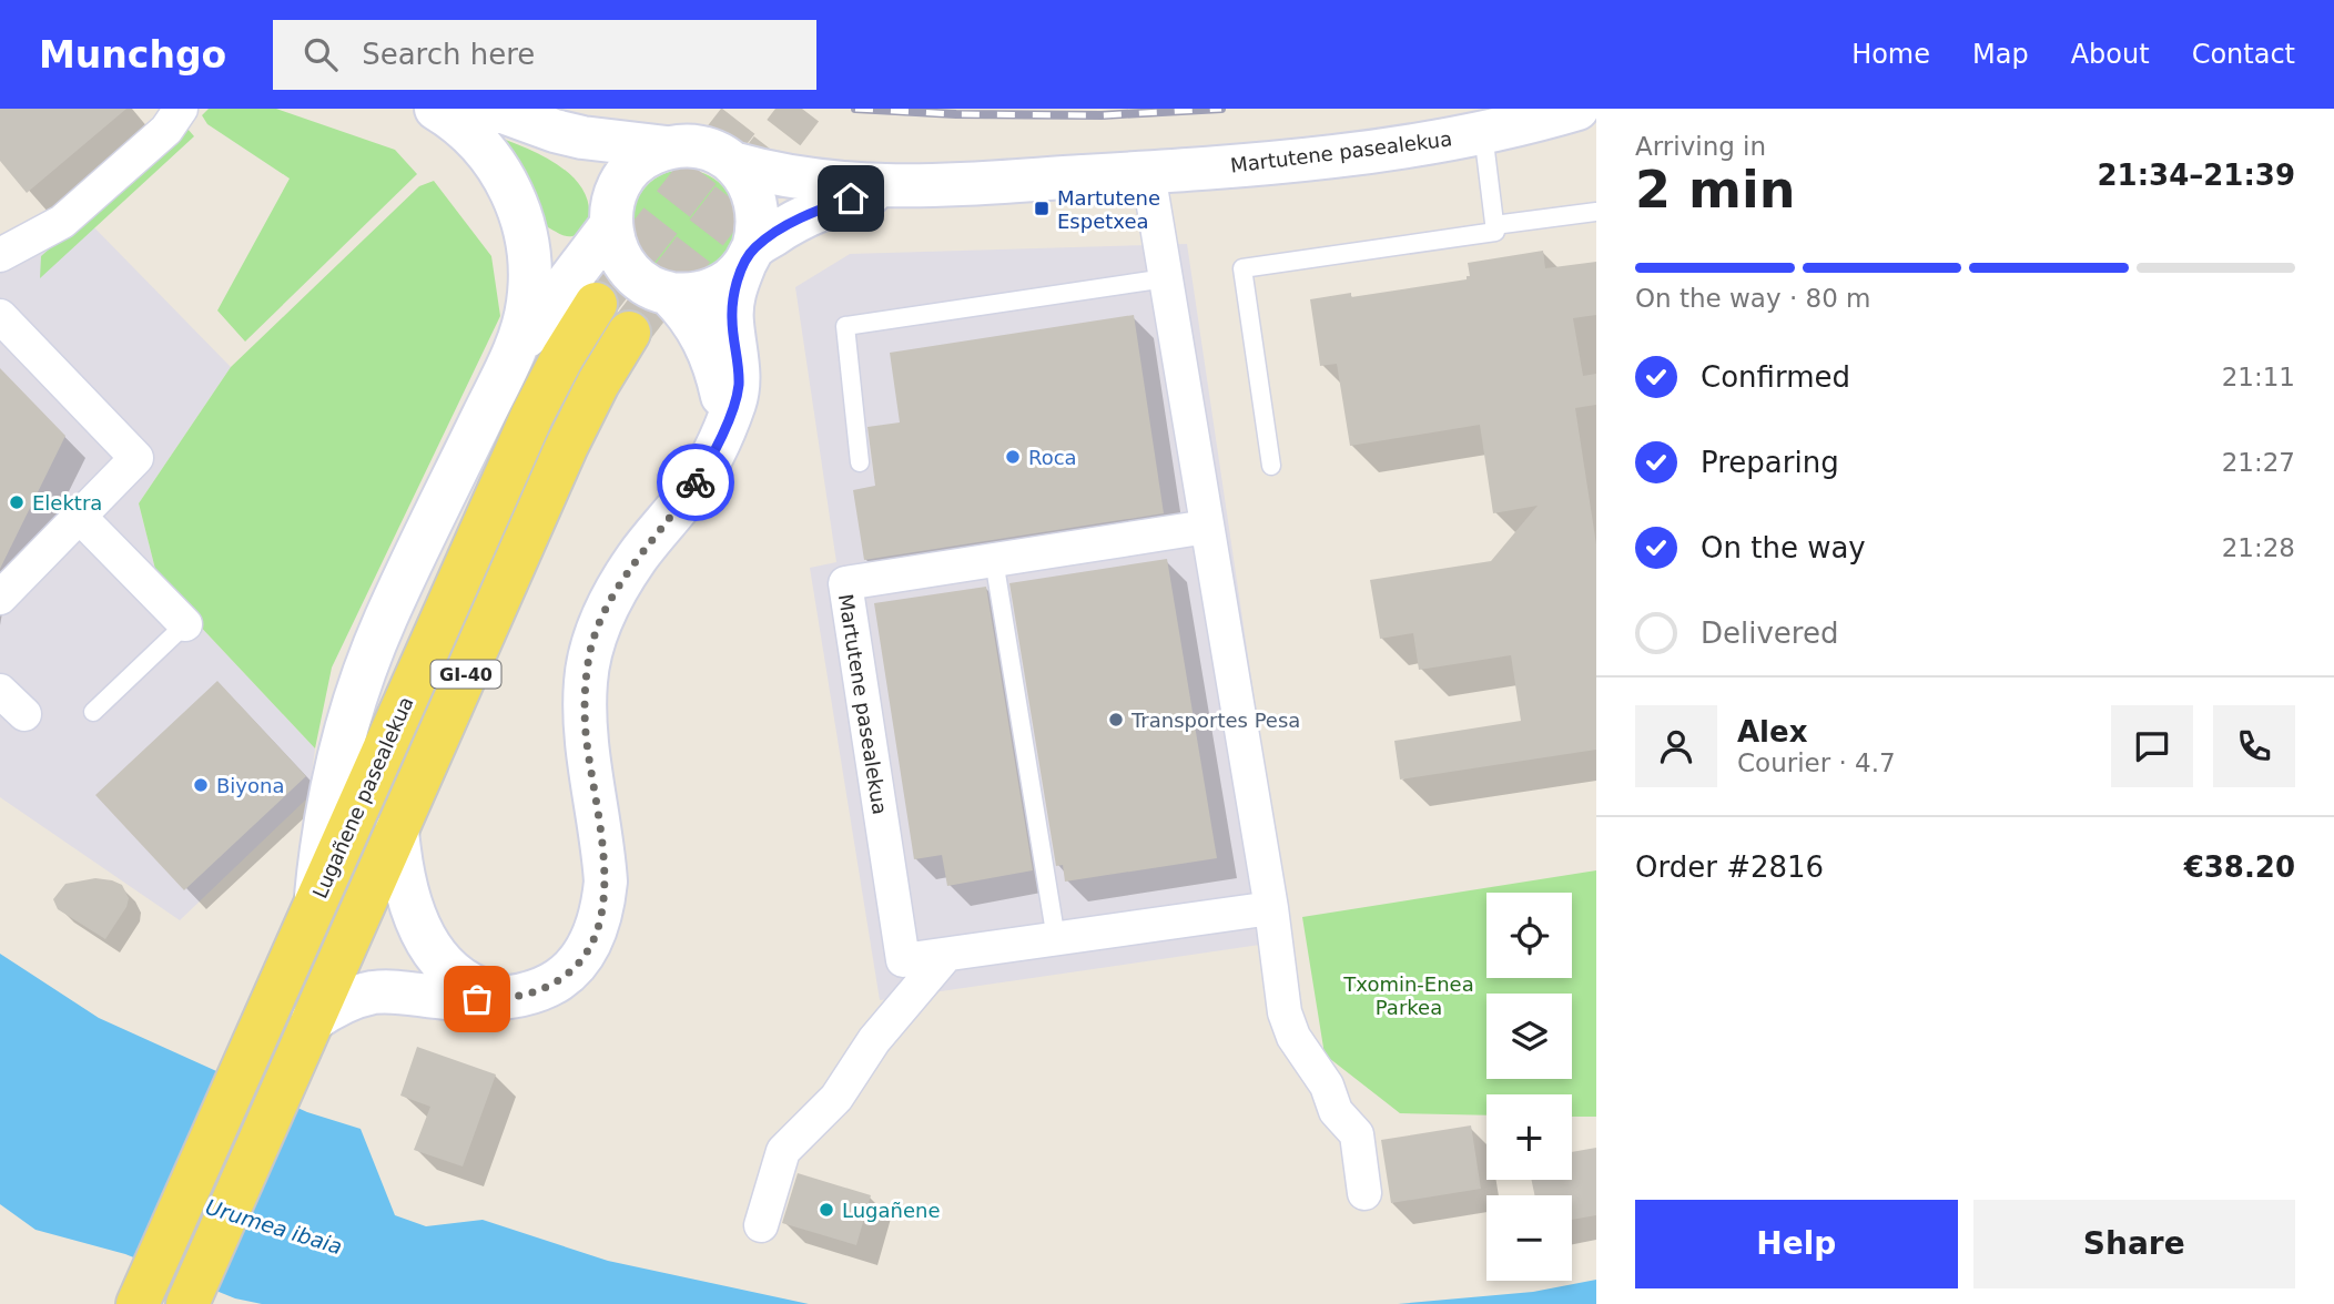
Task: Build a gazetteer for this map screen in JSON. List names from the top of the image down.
{
  "streets": {
    "main road": ["Martutene pasealekua", "GI-40", "Lugañene pasealekua"]
  },
  "water": ["Urumea ibaia"],
  "parks": ["Txomin-Enea Parkea"],
  "places": {
    "transit": ["Martutene Espetxea"],
    "other": [
      "Roca",
      "Elektra",
      "Transportes Pesa",
      "Biyona",
      "Lugañene"
    ]
  },
  "page": {
    "header": "Munchgo",
    "search": "Search here",
    "nav": [
      "Home",
      "Map",
      "About",
      "Contact"
    ],
    "heading": ["2 min", "Arriving in", "21:34–21:39"],
    "panel": [
      "Alex",
      "Courier · 4.7",
      "Order #2816",
      "€38.20"
    ],
    "bar": "On the way · 80 m",
    "list": [
      ["Confirmed", "21:11"],
      ["Preparing", "21:27"],
      ["On the way", "21:28"],
      "Delivered"
    ],
    "map_buttons": ["+", "−"],
    "buttons": ["Help", "Share"]
  }
}
